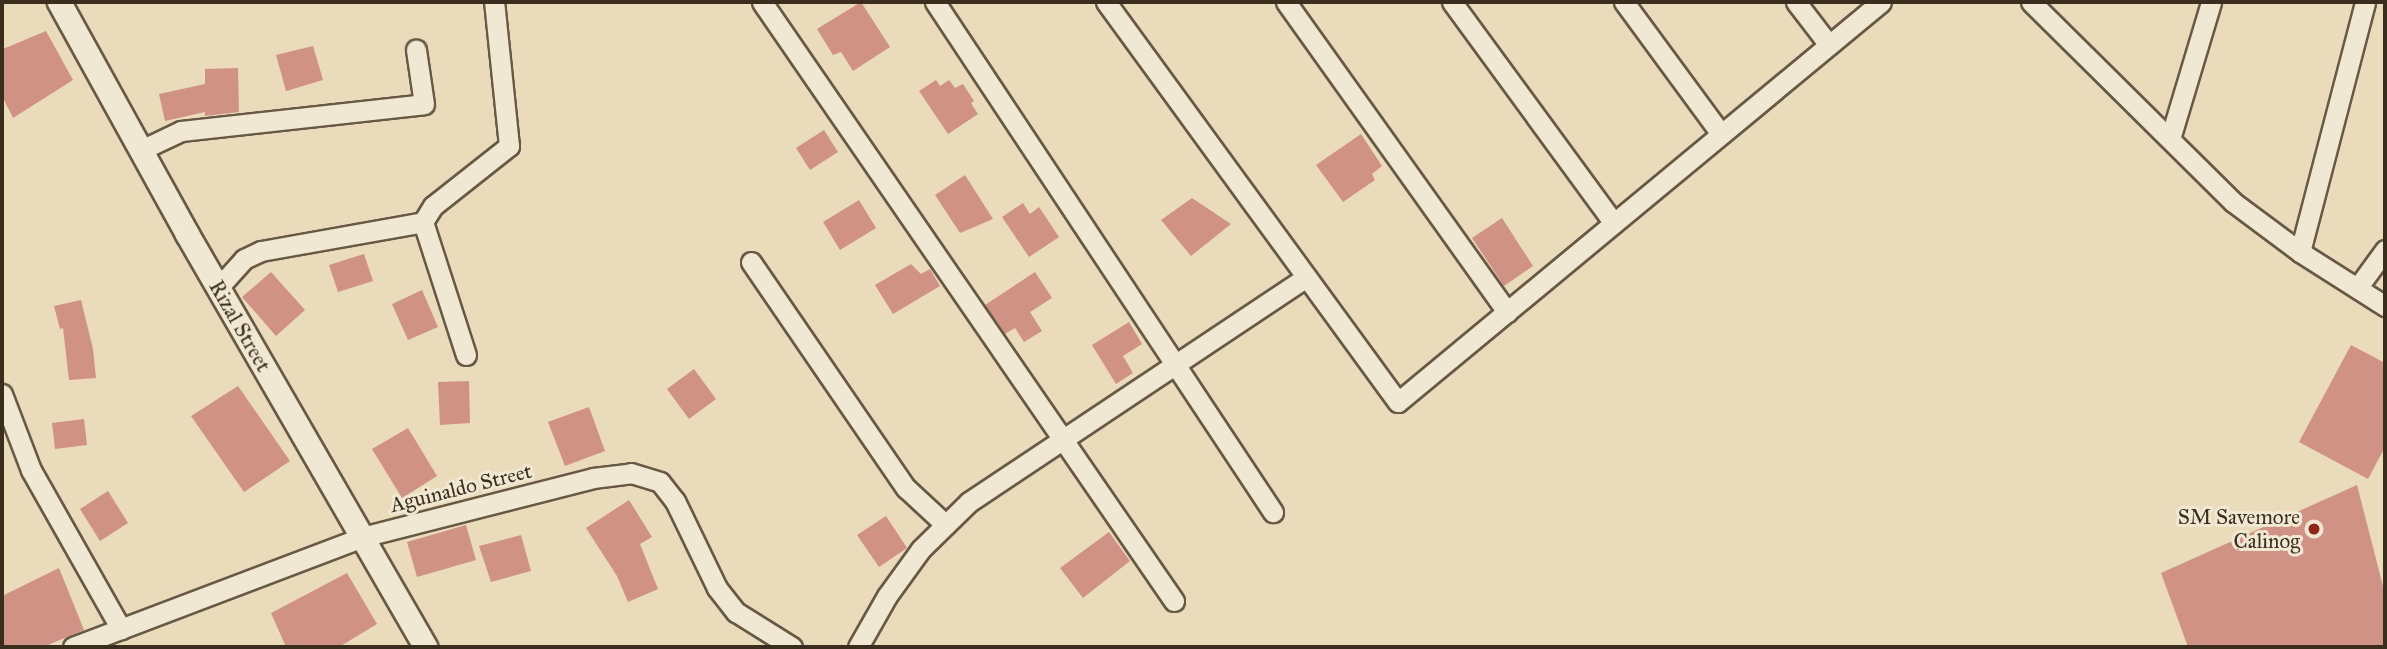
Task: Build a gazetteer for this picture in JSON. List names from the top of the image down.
{
  "streets": {
    "street": ["Rizal Street", "Aguinaldo Street"]
  },
  "crossings": [
    ["Rizal Street", "Aguinaldo Street"]
  ],
  "places": ["SM Savemore Calinog"]
}
